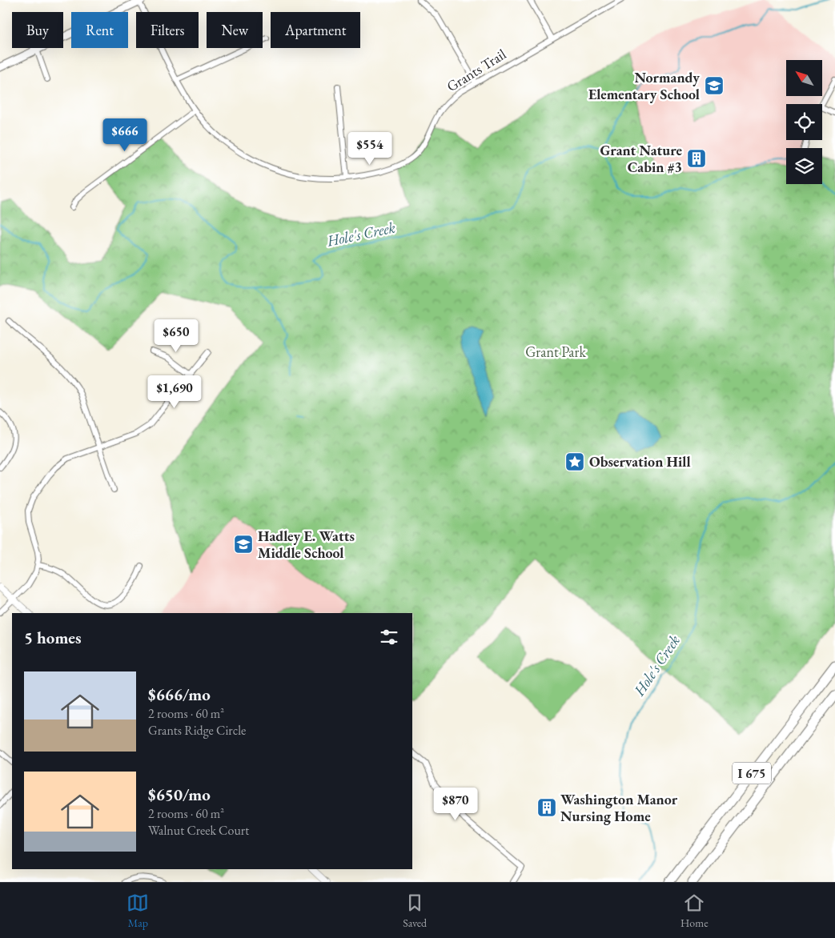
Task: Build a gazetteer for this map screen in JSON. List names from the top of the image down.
{
  "streets": {
    "highway": ["I 675"],
    "street": ["Grants Trail"]
  },
  "water": ["Hole's Creek"],
  "parks": ["Grant Park"],
  "places": {
    "school or university": ["Normandy Elementary School", "Hadley E. Watts Middle School"],
    "building": ["Grant Nature Cabin #3", "Washington Manor Nursing Home"],
    "place": ["Observation Hill"]
  },
  "north": "top left",
  "page": {
    "chip": [
      "Buy",
      "Rent",
      "Filters",
      "New",
      "Apartment"
    ],
    "price": [
      "$666",
      "$554",
      "$650",
      "$1,690",
      "$870"
    ],
    "heading": "5 homes",
    "list": [
      {
        "name": "$666/mo",
        "note": "2 rooms · 60 m² · Grants Ridge Circle"
      },
      {
        "name": "$650/mo",
        "note": "2 rooms · 60 m² · Walnut Creek Court"
      }
    ],
    "tabs": ["Map", "Saved", "Home"]
  }
}
